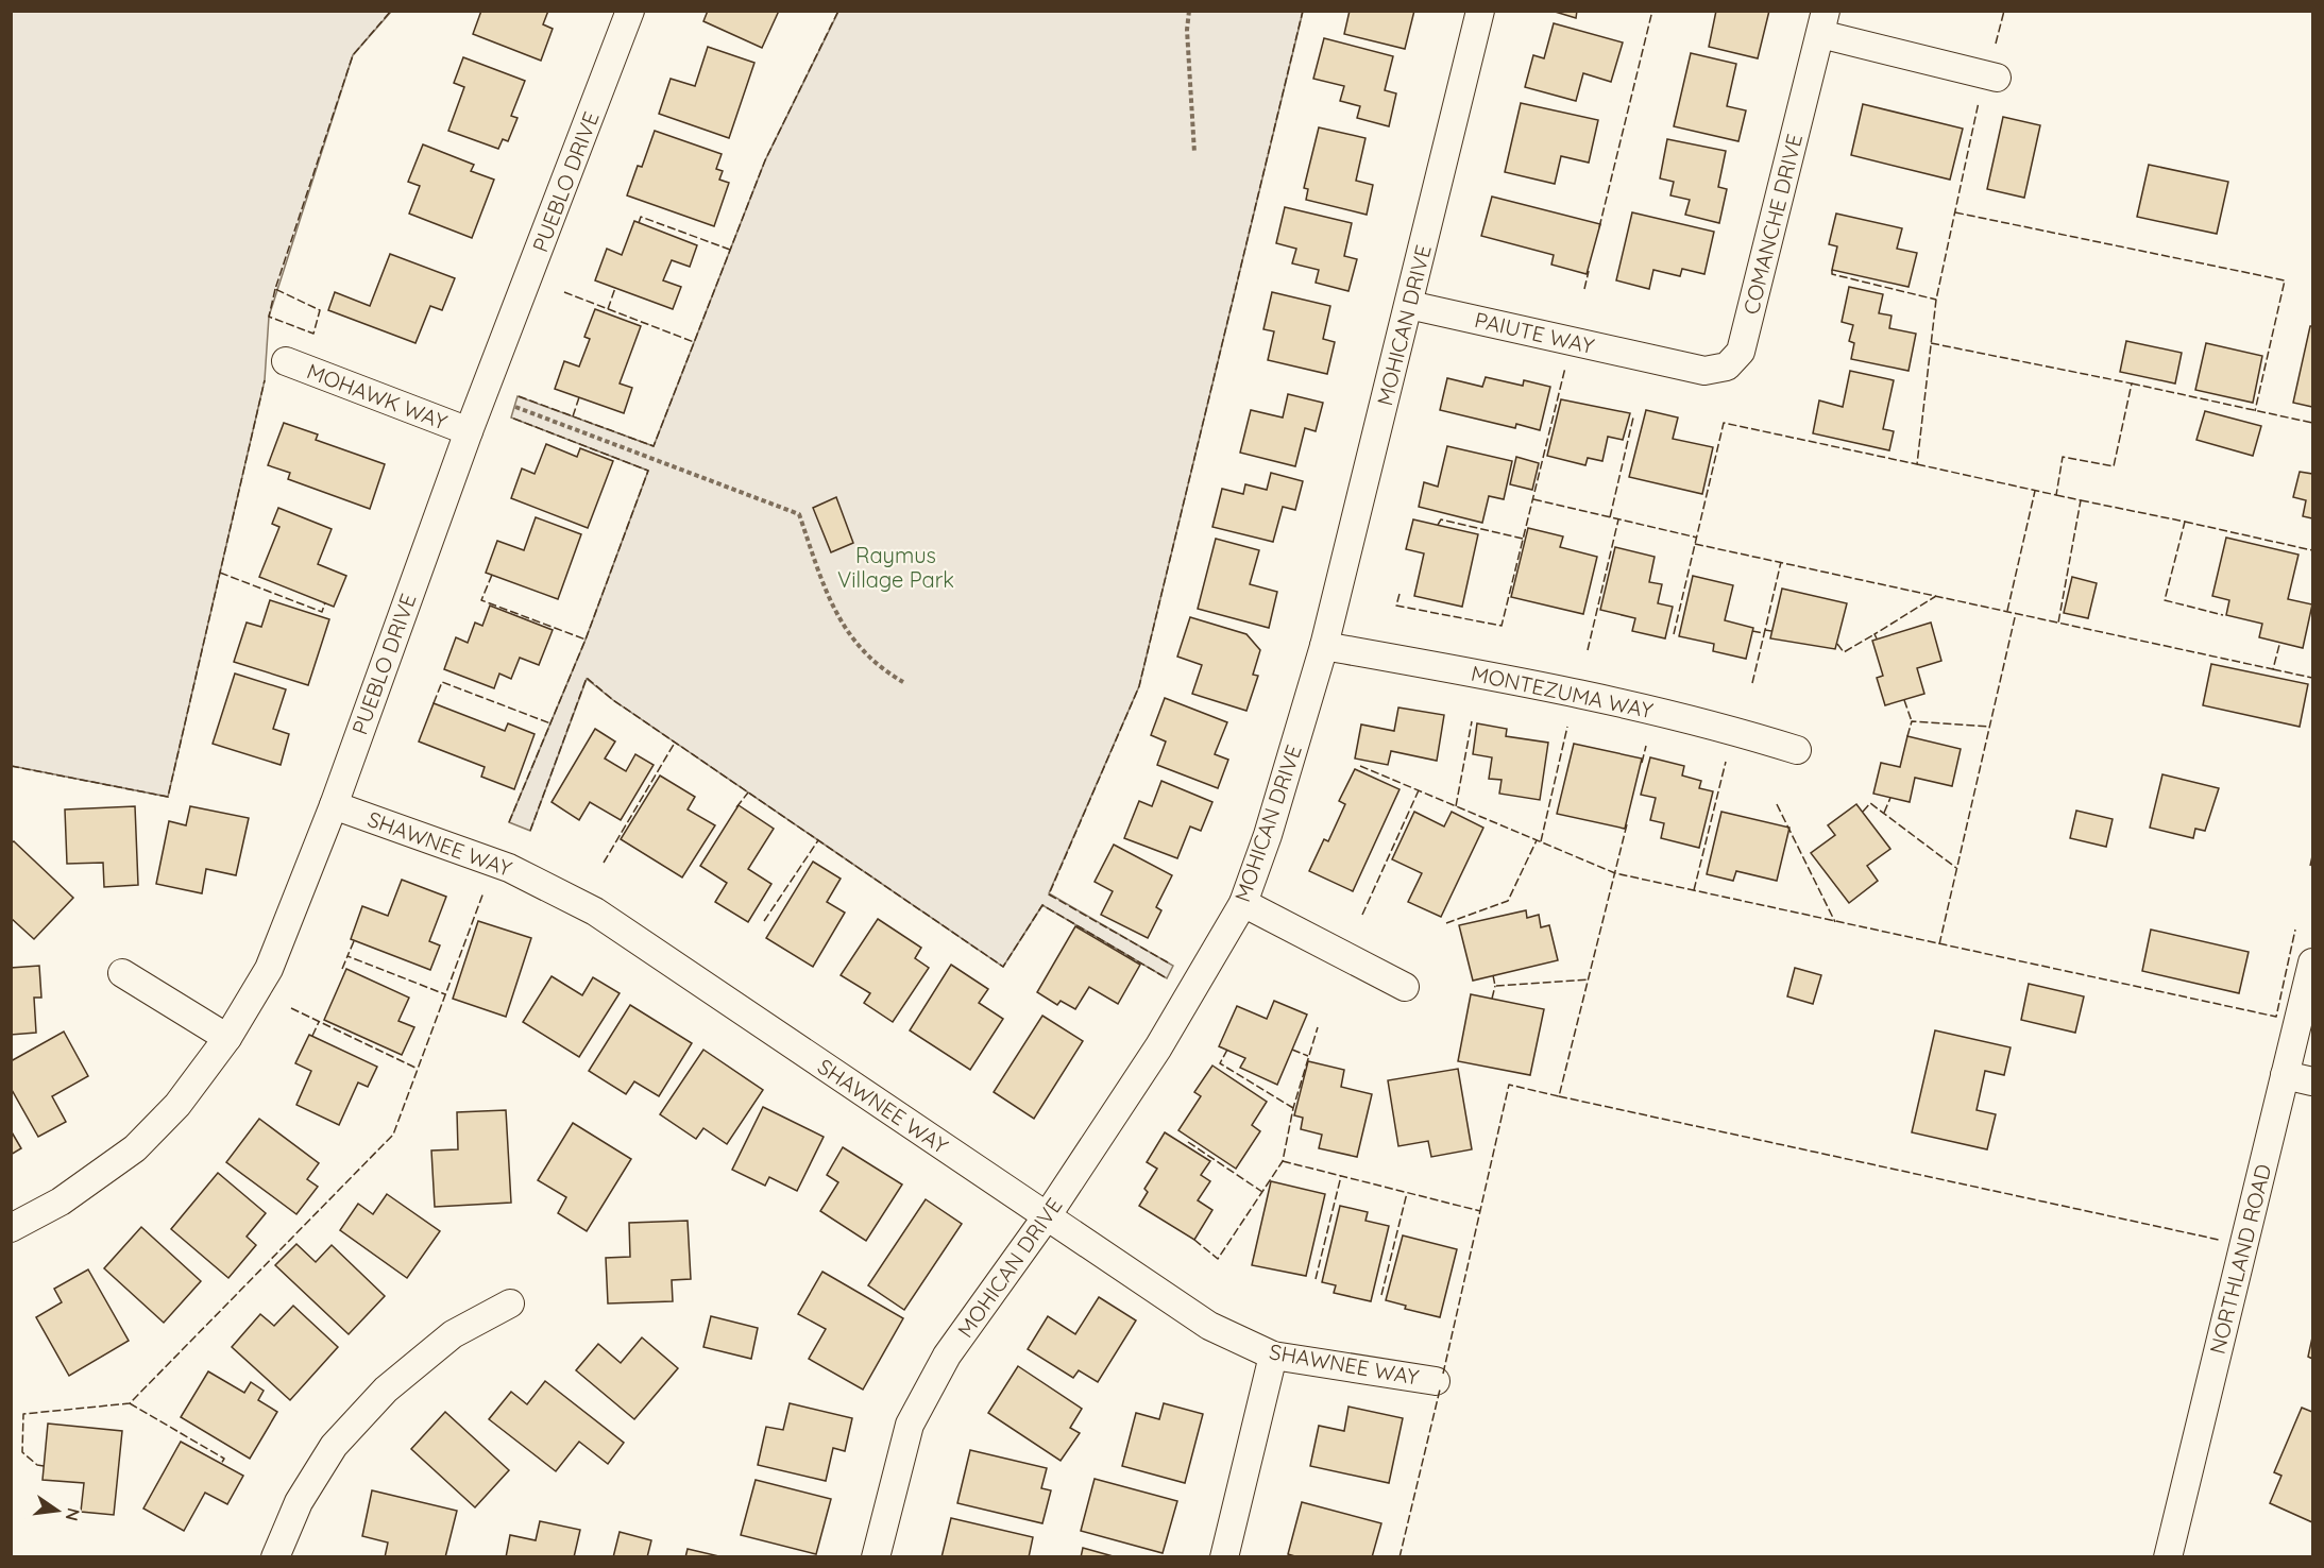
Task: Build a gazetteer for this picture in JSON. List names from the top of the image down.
{
  "streets": {
    "street": [
      "PUEBLO DRIVE",
      "COMANCHE DRIVE",
      "MOHICAN DRIVE",
      "PAIUTE WAY",
      "MOHAWK WAY",
      "MONTEZUMA WAY",
      "SHAWNEE WAY",
      "NORTHLAND ROAD"
    ]
  },
  "crossings": [
    ["PUEBLO DRIVE", "MOHAWK WAY"],
    ["PUEBLO DRIVE", "SHAWNEE WAY"],
    ["COMANCHE DRIVE", "PAIUTE WAY"],
    ["MOHICAN DRIVE", "PAIUTE WAY"],
    ["MOHICAN DRIVE", "MONTEZUMA WAY"],
    ["MOHICAN DRIVE", "SHAWNEE WAY"]
  ],
  "parks": ["Raymus Village Park"],
  "north": "right"
}
